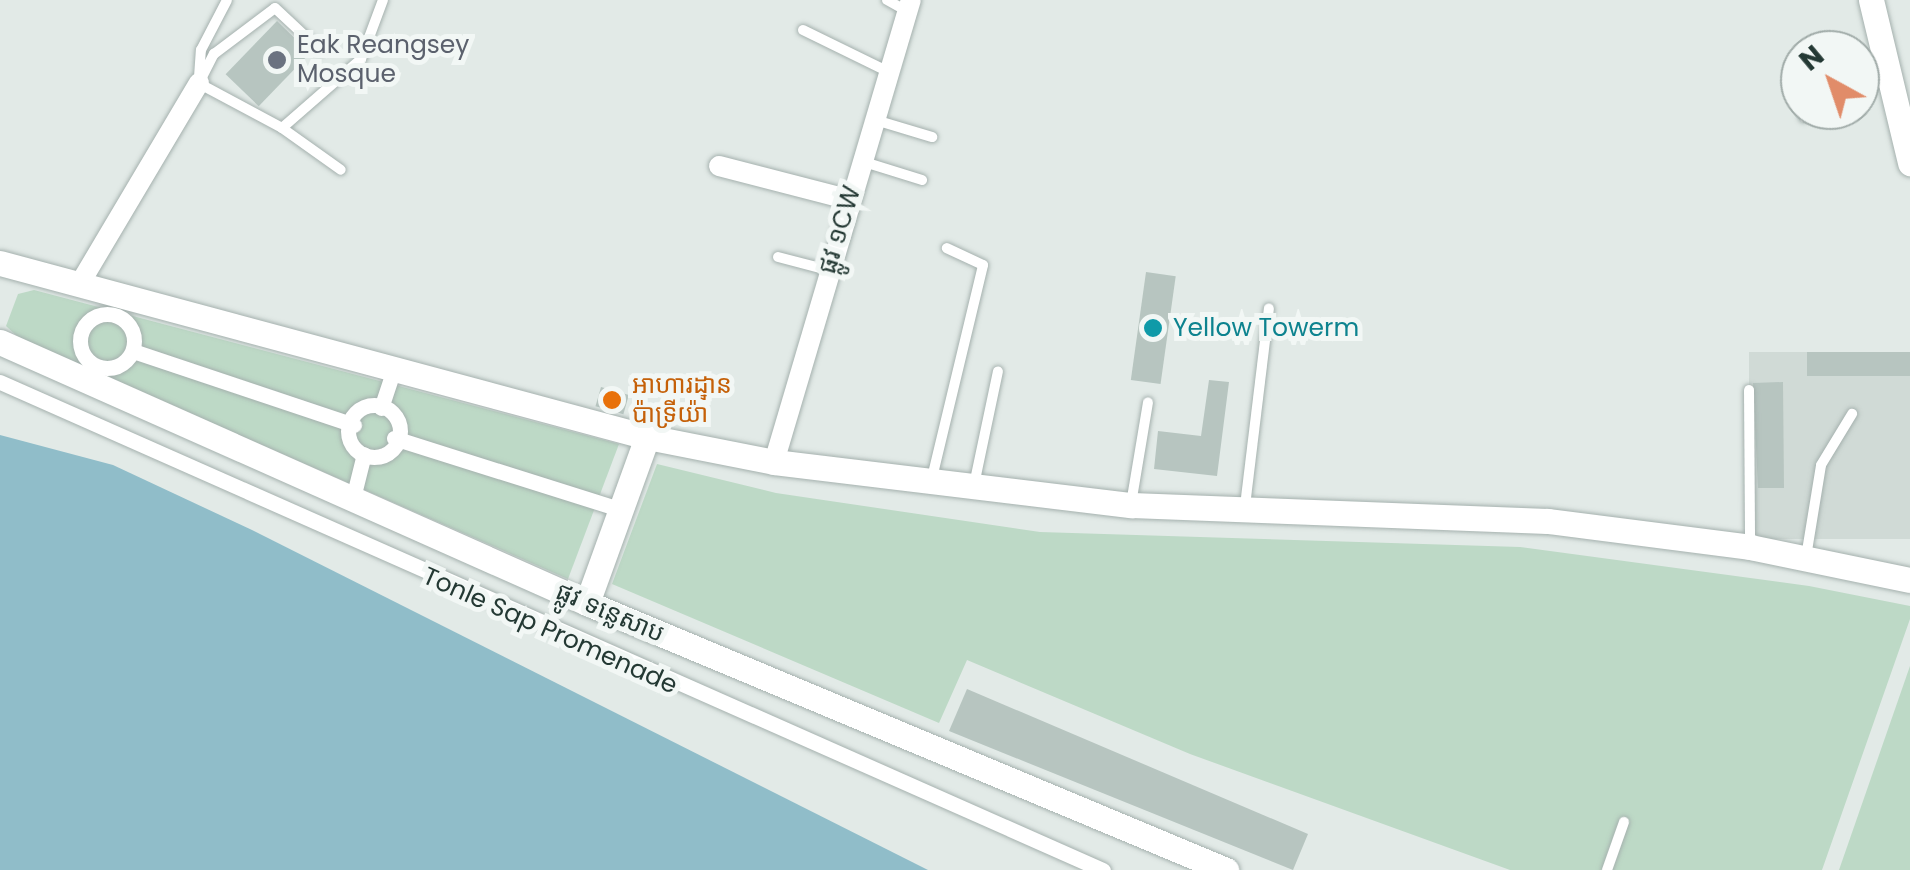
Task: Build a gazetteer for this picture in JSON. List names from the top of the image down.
{
  "streets": {
    "street": ["ផ្លូវ ១CW", "ផ្លូវ ទន្លេសាប", "Tonle Sap Promenade"]
  },
  "places": ["Eak Reangsey Mosque", "Yellow Towerm", "អាហារដ្ឋាន ប៉ាទ្រីយ៉ា"],
  "north": "top left"
}
